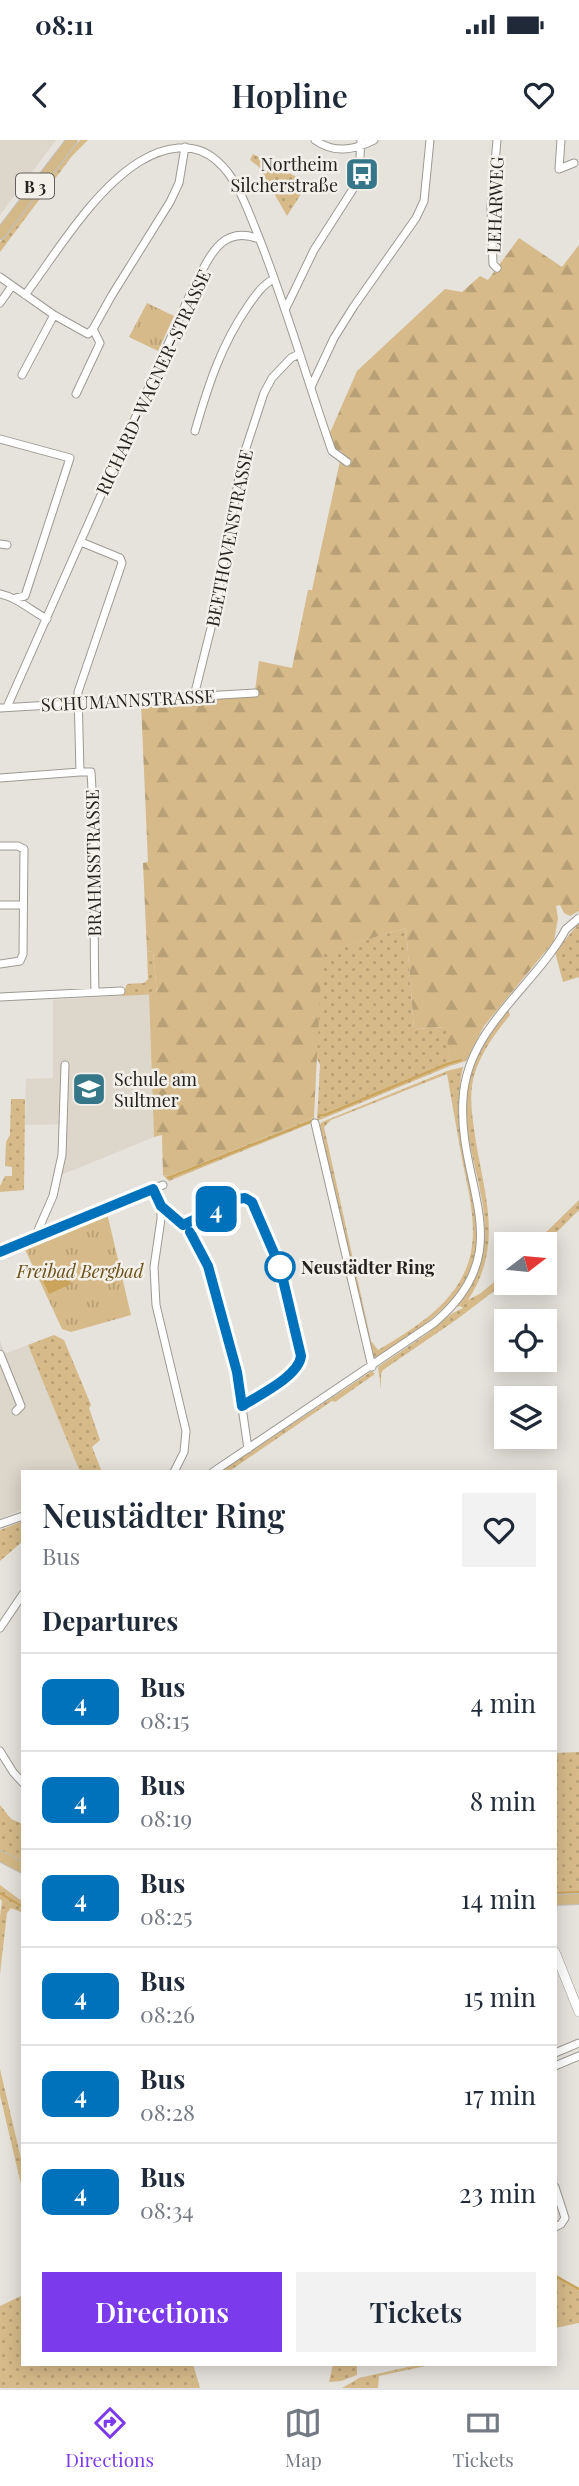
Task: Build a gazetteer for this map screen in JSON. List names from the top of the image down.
{
  "streets": {
    "main road": ["B 3"],
    "street": [
      "LEHARWEG",
      "RICHARD-WAGNER-STRASSE",
      "BEETHOVENSTRASSE",
      "SCHUMANNSTRASSE",
      "BRAHMSSTRASSE"
    ]
  },
  "crossings": [
    ["RICHARD-WAGNER-STRASSE", "SCHUMANNSTRASSE"],
    ["RICHARD-WAGNER-STRASSE", "BRAHMSSTRASSE"],
    ["BEETHOVENSTRASSE", "SCHUMANNSTRASSE"],
    ["SCHUMANNSTRASSE", "BRAHMSSTRASSE"]
  ],
  "parks": ["Freibad Bergbad"],
  "places": {
    "bus stop": ["Northeim Silcherstraße"],
    "school or university": ["Schule am Sultmer"],
    "other": ["Neustädter Ring"]
  },
  "lines": ["bus line 4"],
  "north": "right",
  "page": {
    "status": "08:11",
    "header": "Hopline",
    "on_map": "4",
    "heading": [
      ["Neustädter Ring", "Bus"],
      "Departures"
    ],
    "list": [
      {
        "mark": "4",
        "name": "Bus",
        "note": "08:15",
        "value": "4 min"
      },
      {
        "mark": "4",
        "name": "Bus",
        "note": "08:19",
        "value": "8 min"
      },
      {
        "mark": "4",
        "name": "Bus",
        "note": "08:25",
        "value": "14 min"
      },
      {
        "mark": "4",
        "name": "Bus",
        "note": "08:26",
        "value": "15 min"
      },
      {
        "mark": "4",
        "name": "Bus",
        "note": "08:28",
        "value": "17 min"
      },
      {
        "mark": "4",
        "name": "Bus",
        "note": "08:34",
        "value": "23 min"
      }
    ],
    "buttons": ["Directions", "Tickets"],
    "tabs": ["Directions", "Map", "Tickets"]
  }
}
